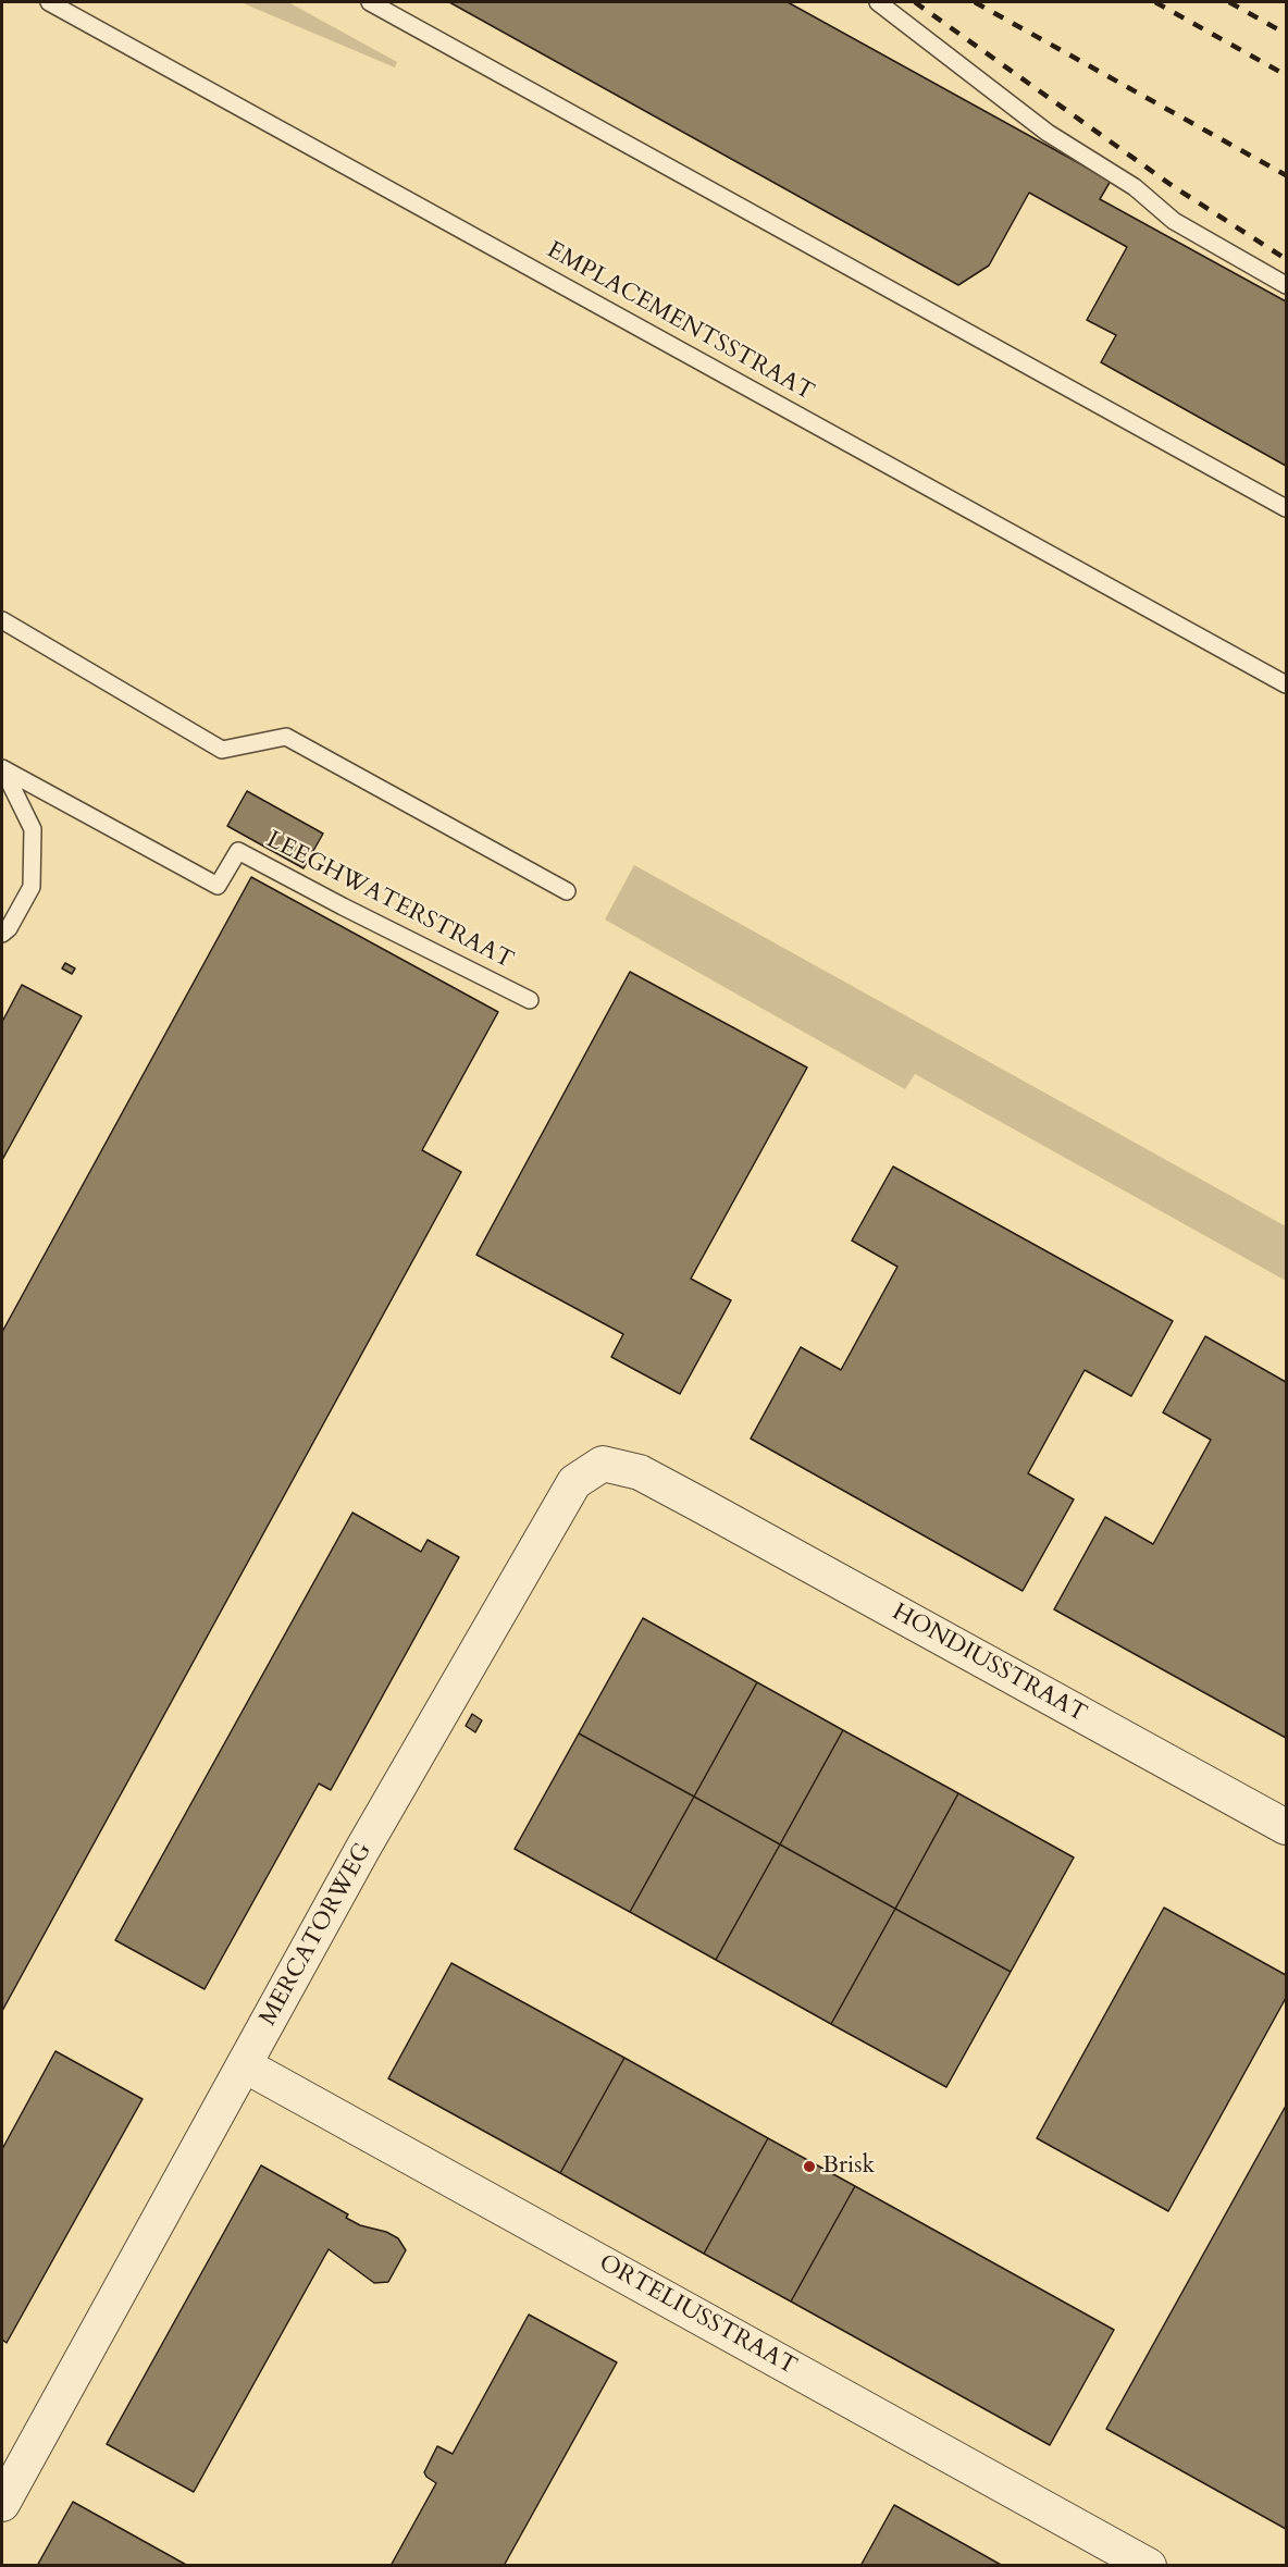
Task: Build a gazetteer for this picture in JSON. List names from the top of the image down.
{
  "streets": {
    "street": ["HONDIUSSTRAAT", "MERCATORWEG", "ORTELIUSSTRAAT"],
    "lane": ["EMPLACEMENTSSTRAAT", "LEEGHWATERSTRAAT"]
  },
  "crossings": [
    ["HONDIUSSTRAAT", "MERCATORWEG"],
    ["MERCATORWEG", "ORTELIUSSTRAAT"]
  ],
  "places": ["Brisk"]
}
